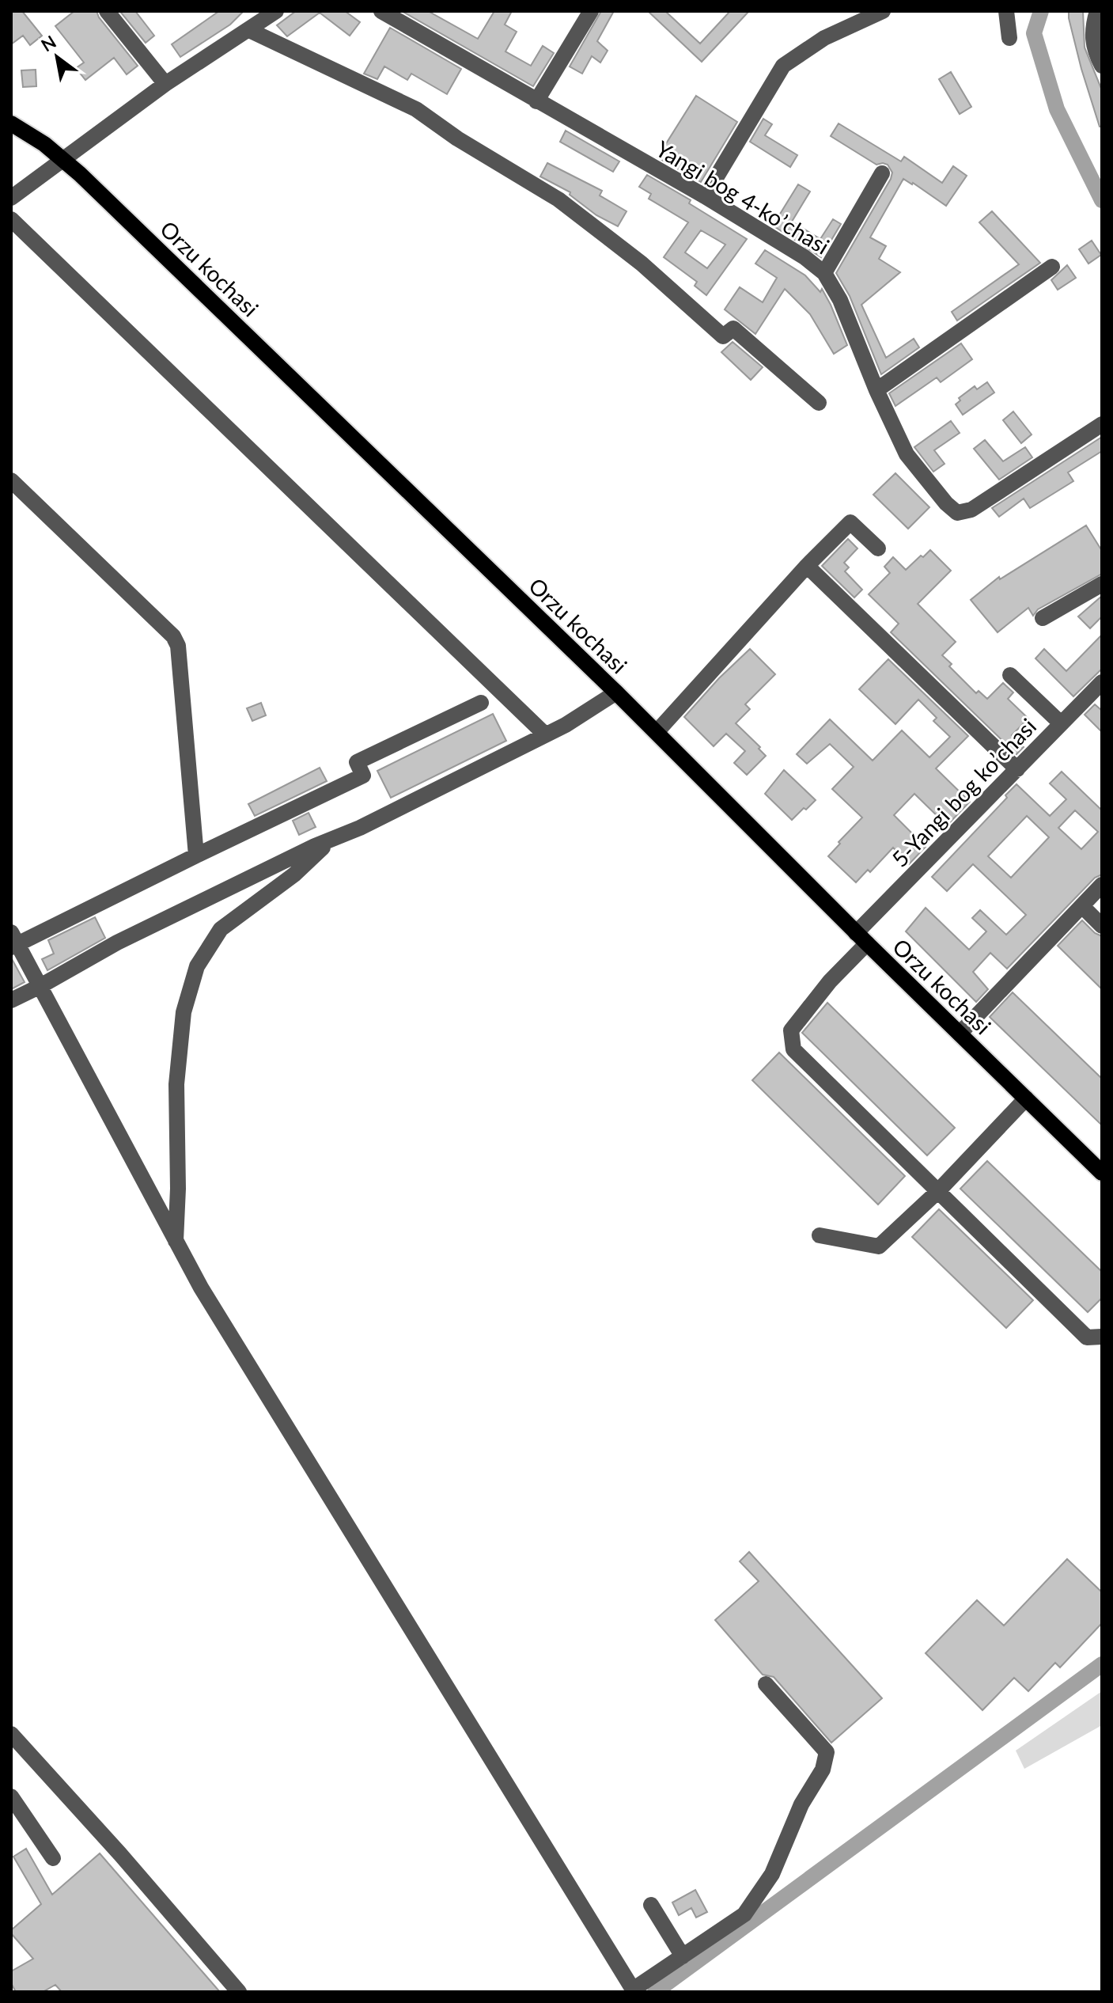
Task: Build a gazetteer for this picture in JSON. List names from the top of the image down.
{
  "streets": {
    "main road": ["Orzu kochasi"],
    "street": ["Yangi bog 4-koʼchasi", "5-Yangi bog koʼchasi"]
  },
  "crossings": [
    ["Orzu kochasi", "5-Yangi bog koʼchasi"]
  ],
  "north": "top left"
}
